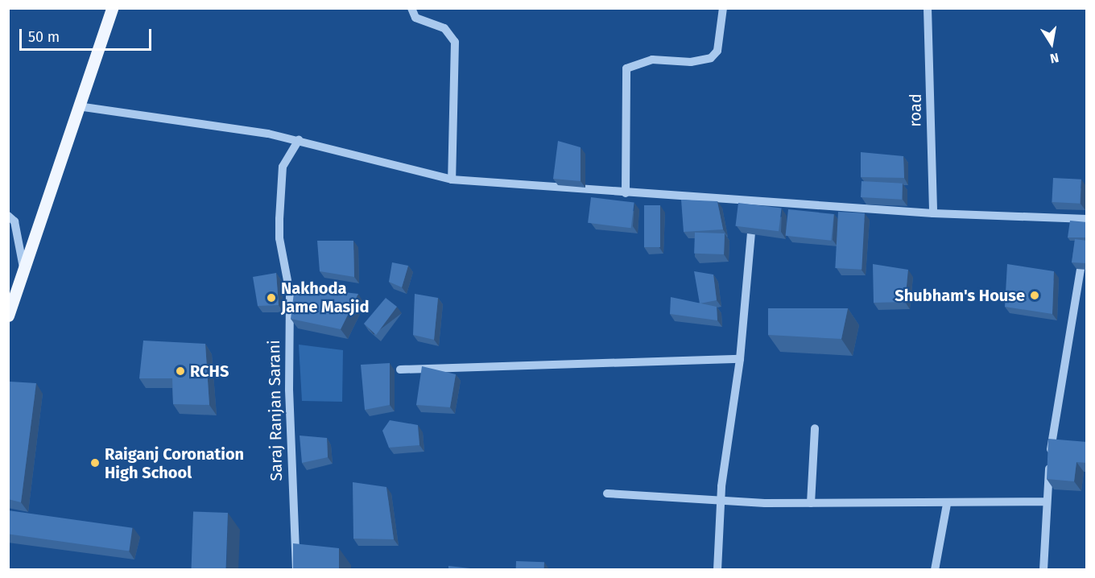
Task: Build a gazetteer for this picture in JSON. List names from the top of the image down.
{
  "streets": {
    "street": ["road", "Saraj Ranjan Sarani"]
  },
  "places": [
    "Shubham's House",
    "Nakhoda Jame Masjid",
    "RCHS",
    "Raiganj Coronation High School"
  ],
  "scale_bar": "50 m",
  "north": "bottom"
}
